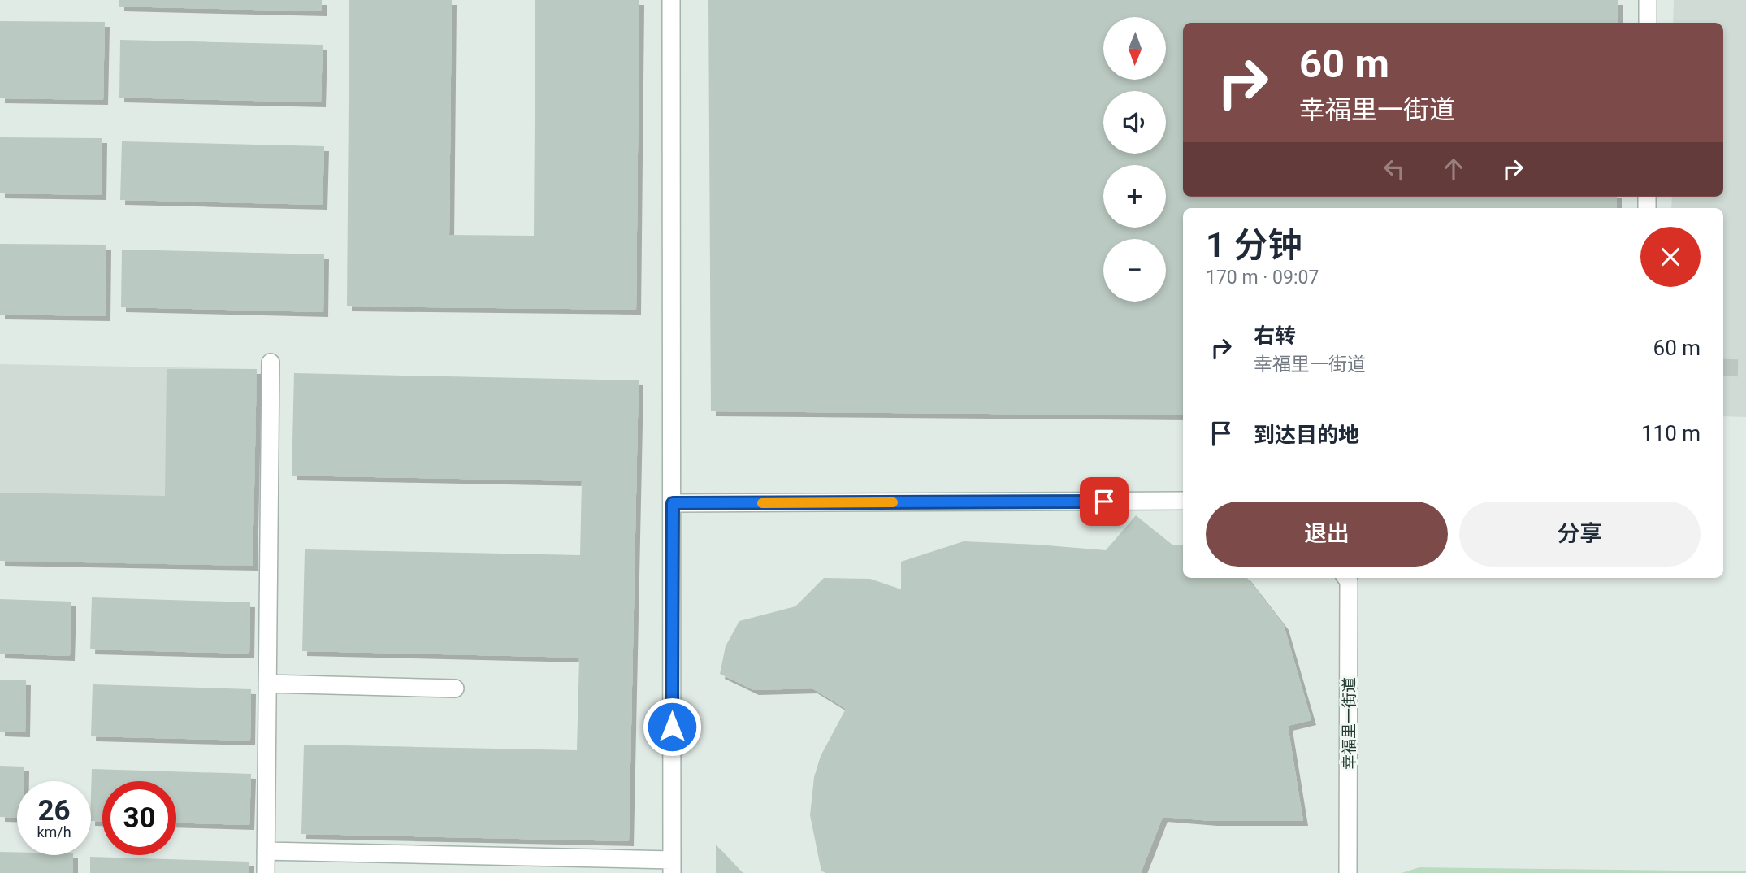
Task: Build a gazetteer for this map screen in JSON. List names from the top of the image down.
{
  "streets": {
    "street": ["幸福里一街道"]
  },
  "north": "bottom",
  "page": {
    "map_buttons": ["+", "−"],
    "turn": ["60 m", "幸福里一街道"],
    "heading": ["1 分钟", "170 m · 09:07"],
    "list": [
      {
        "name": "右转",
        "note": "幸福里一街道",
        "value": "60 m"
      },
      {
        "name": "到达目的地",
        "value": "110 m"
      }
    ],
    "buttons": ["退出", "分享"],
    "speed": "26 km/h",
    "limit": "30"
  }
}
